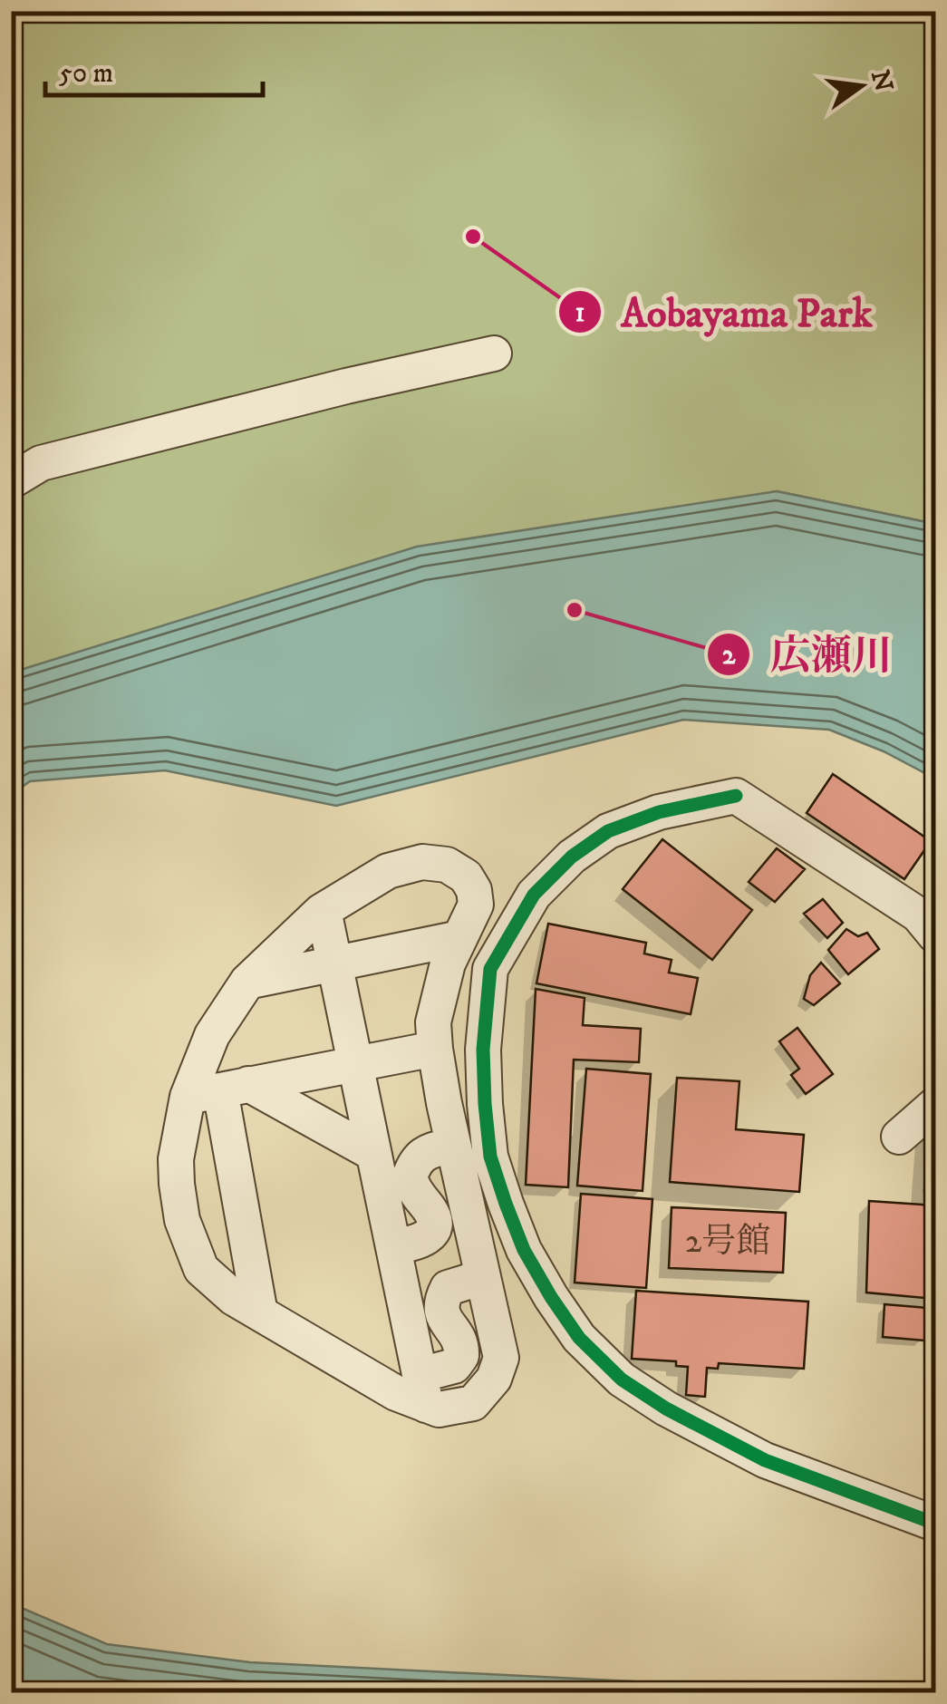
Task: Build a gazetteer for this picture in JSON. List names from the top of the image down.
{
  "places": ["Aobayama Park", "広瀬川"],
  "house_numbers": ["2号館"],
  "scale_bar": "50 m",
  "north": "right"
}
